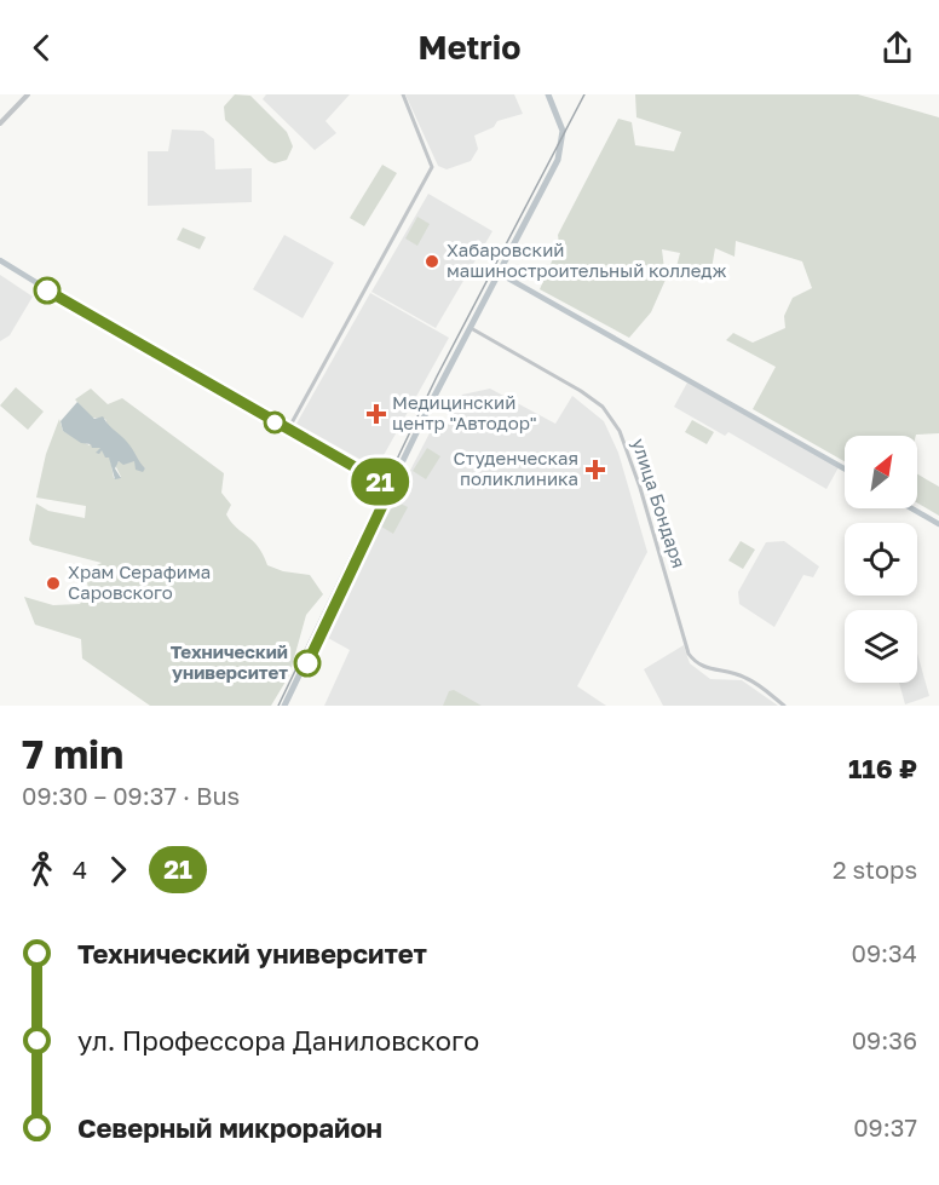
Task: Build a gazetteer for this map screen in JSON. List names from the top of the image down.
{
  "streets": {
    "street": ["улица Бондаря"]
  },
  "places": {
    "other": ["Хабаровский машиностроительный колледж", "Храм Серафима Саровского", "Технический университет"],
    "health": ["Медицинский центр \"Автодор\"", "Студенческая поликлиника"]
  },
  "lines": ["bus line 21"],
  "north": "top right",
  "page": {
    "header": "Metrio",
    "on_map": "21",
    "heading": ["7 min", "09:30 – 09:37 · Bus", "116 ₽"],
    "legs": ["4", "21", "2 stops"],
    "list": [
      {
        "name": "Технический университет",
        "value": "09:34"
      },
      {
        "name": "ул. Профессора Даниловского",
        "value": "09:36"
      },
      {
        "name": "Северный микрорайон",
        "value": "09:37"
      }
    ]
  }
}
